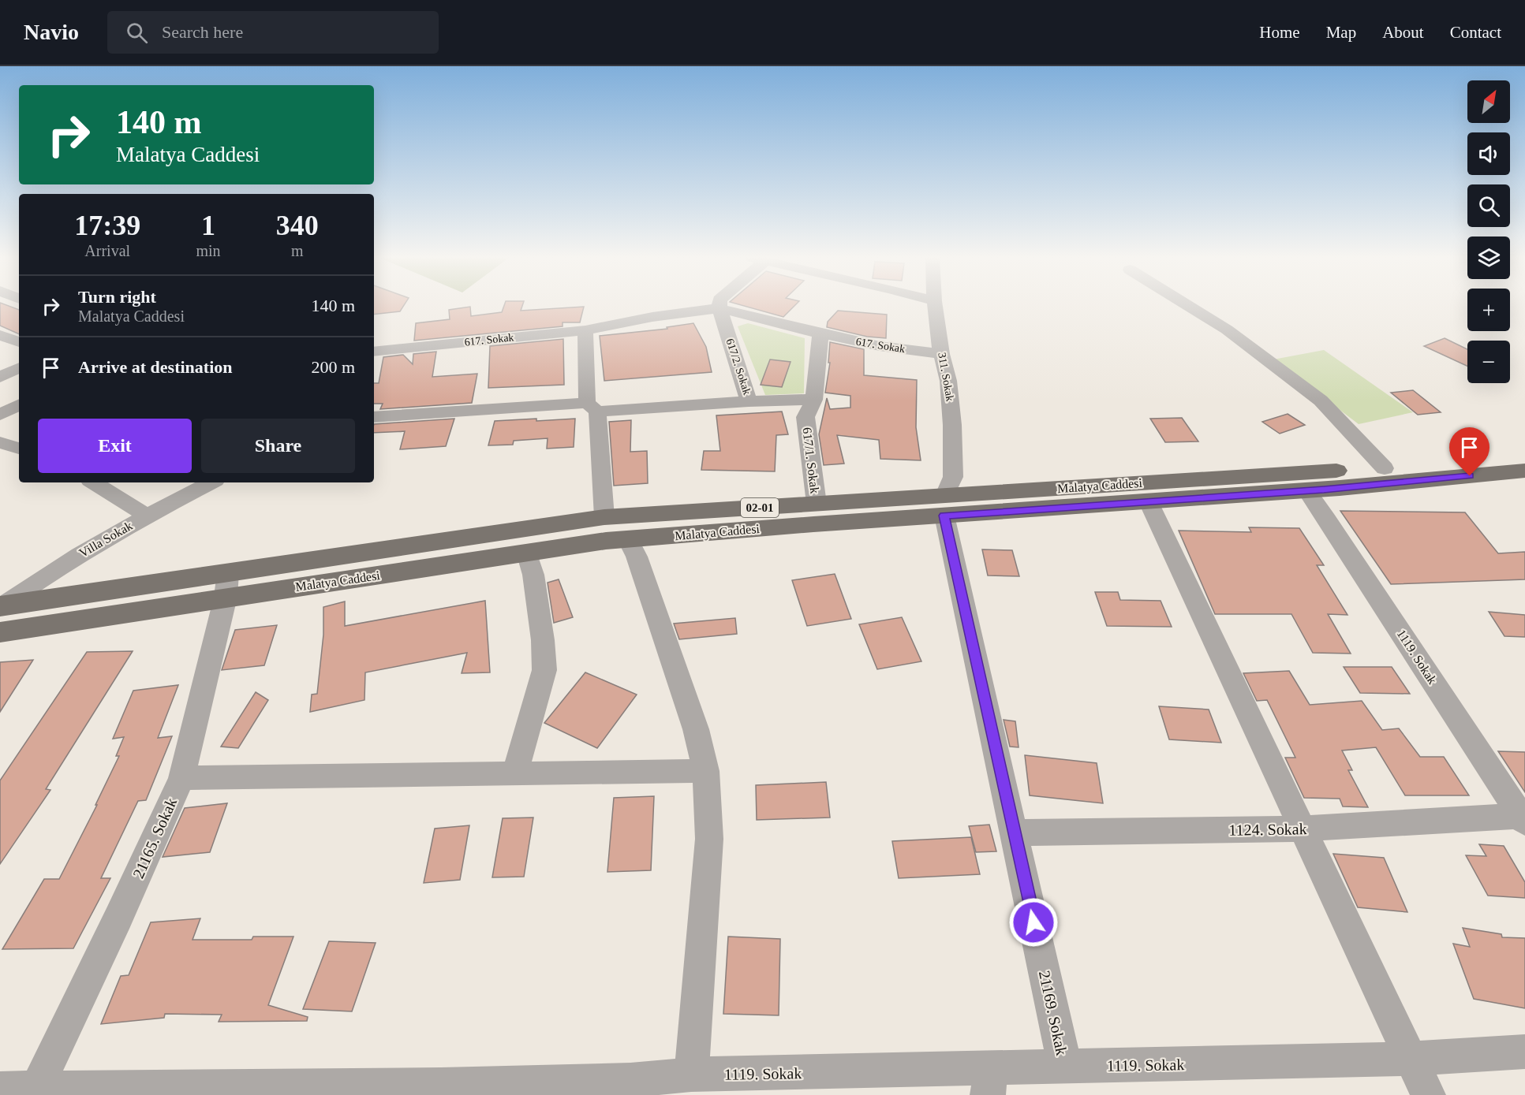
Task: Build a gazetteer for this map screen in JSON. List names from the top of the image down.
{
  "streets": {
    "main road": ["Malatya Caddesi", "02-01"],
    "street": [
      "617. Sokak",
      "617/2. Sokak",
      "311. Sokak",
      "617/1. Sokak",
      "Villa Sokak",
      "1119. Sokak",
      "1124. Sokak",
      "21165. Sokak",
      "21169. Sokak"
    ]
  },
  "crossings": [
    ["617. Sokak", "617/2. Sokak"],
    ["617. Sokak", "311. Sokak"],
    ["617. Sokak", "617/1. Sokak"],
    ["617/2. Sokak", "617/1. Sokak"],
    ["311. Sokak", "Malatya Caddesi"],
    ["311. Sokak", "21169. Sokak"],
    ["617/1. Sokak", "Malatya Caddesi"],
    ["Malatya Caddesi", "Villa Sokak"],
    ["Malatya Caddesi", "1119. Sokak"],
    ["Malatya Caddesi", "21165. Sokak"],
    ["Malatya Caddesi", "21169. Sokak"],
    ["1119. Sokak", "1124. Sokak"],
    ["1119. Sokak", "21165. Sokak"],
    ["1119. Sokak", "21169. Sokak"],
    ["1124. Sokak", "21169. Sokak"]
  ],
  "north": "top right",
  "page": {
    "header": "Navio",
    "search": "Search here",
    "nav": [
      "Home",
      "Map",
      "About",
      "Contact"
    ],
    "map_buttons": ["+", "−"],
    "turn": ["140 m", "Malatya Caddesi"],
    "eta": [
      "17:39",
      "Arrival",
      "1",
      "min",
      "340",
      "m"
    ],
    "list": [
      {
        "name": "Turn right",
        "note": "Malatya Caddesi",
        "value": "140 m"
      },
      {
        "name": "Arrive at destination",
        "value": "200 m"
      }
    ],
    "buttons": ["Exit", "Share"]
  }
}
